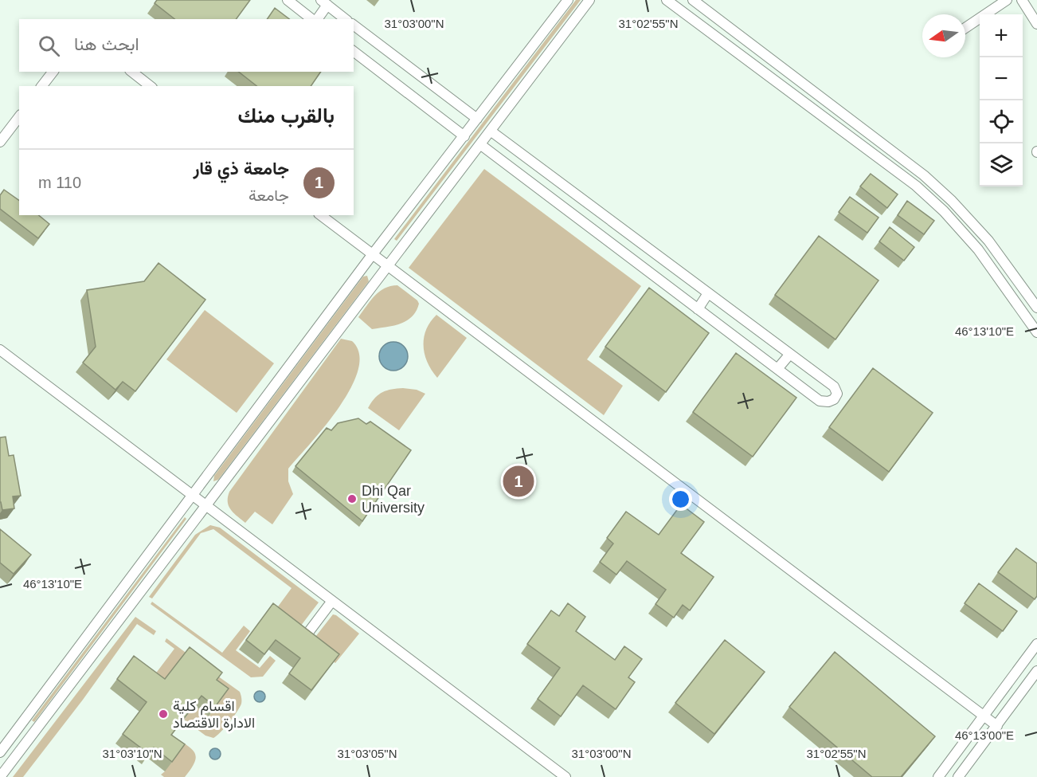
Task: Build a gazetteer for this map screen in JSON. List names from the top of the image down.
{
  "places": ["Dhi Qar University", "اقسام كلية الادارة الاقتصاد"],
  "north": "left",
  "page": {
    "map_buttons": ["+", "−"],
    "search": "ابحث هنا",
    "heading": "بالقرب منك",
    "list": [
      {
        "mark": "1",
        "name": "جامعة ذي قار",
        "note": "جامعة",
        "value": "110 m"
      }
    ],
    "pins": "1"
  },
  "coordinates": [
    "31°03'00\"N",
    "31°02'55\"N",
    "46°13'10\"E",
    "46°13'00\"E",
    "31°03'10\"N",
    "31°03'05\"N"
  ]
}
